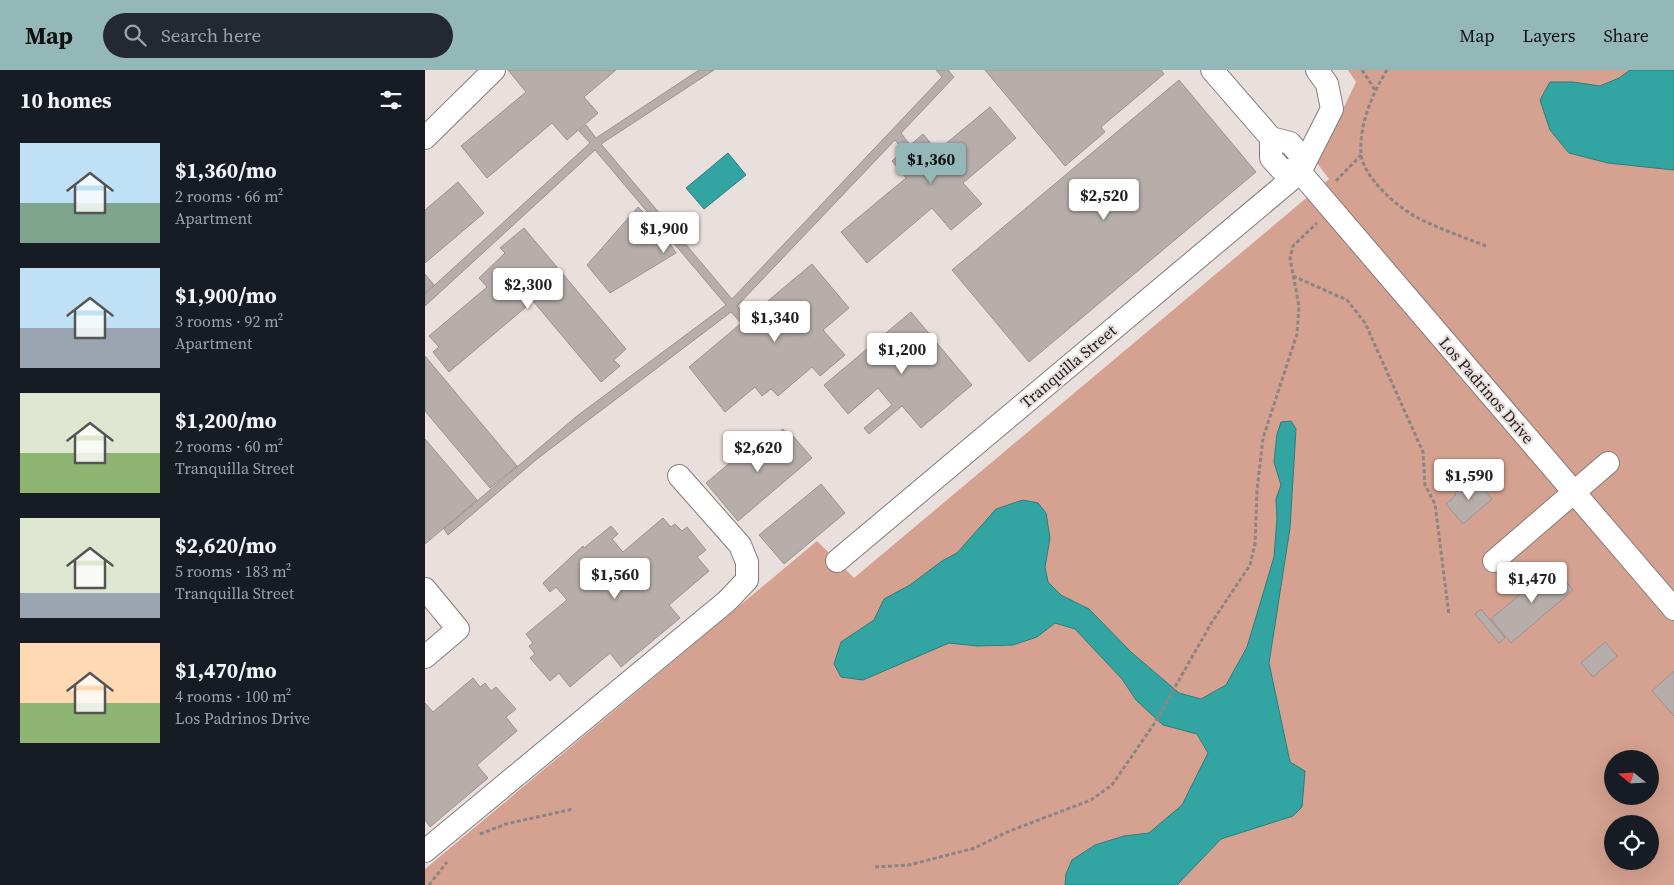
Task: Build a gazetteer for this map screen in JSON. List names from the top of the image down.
{
  "streets": {
    "street": ["Tranquilla Street", "Los Padrinos Drive"]
  },
  "crossings": [
    ["Tranquilla Street", "Los Padrinos Drive"]
  ],
  "north": "left",
  "page": {
    "header": "Map",
    "search": "Search here",
    "nav": ["Map", "Layers", "Share"],
    "heading": "10 homes",
    "list": [
      {
        "name": "$1,360/mo",
        "note": "2 rooms · 66 m² · Apartment"
      },
      {
        "name": "$1,900/mo",
        "note": "3 rooms · 92 m² · Apartment"
      },
      {
        "name": "$1,200/mo",
        "note": "2 rooms · 60 m² · Tranquilla Street"
      },
      {
        "name": "$2,620/mo",
        "note": "5 rooms · 183 m² · Tranquilla Street"
      },
      {
        "name": "$1,470/mo",
        "note": "4 rooms · 100 m² · Los Padrinos Drive"
      }
    ],
    "price": [
      "$1,360",
      "$2,520",
      "$1,900",
      "$2,300",
      "$1,340",
      "$1,200",
      "$2,620",
      "$1,590",
      "$1,560",
      "$1,470"
    ]
  }
}
